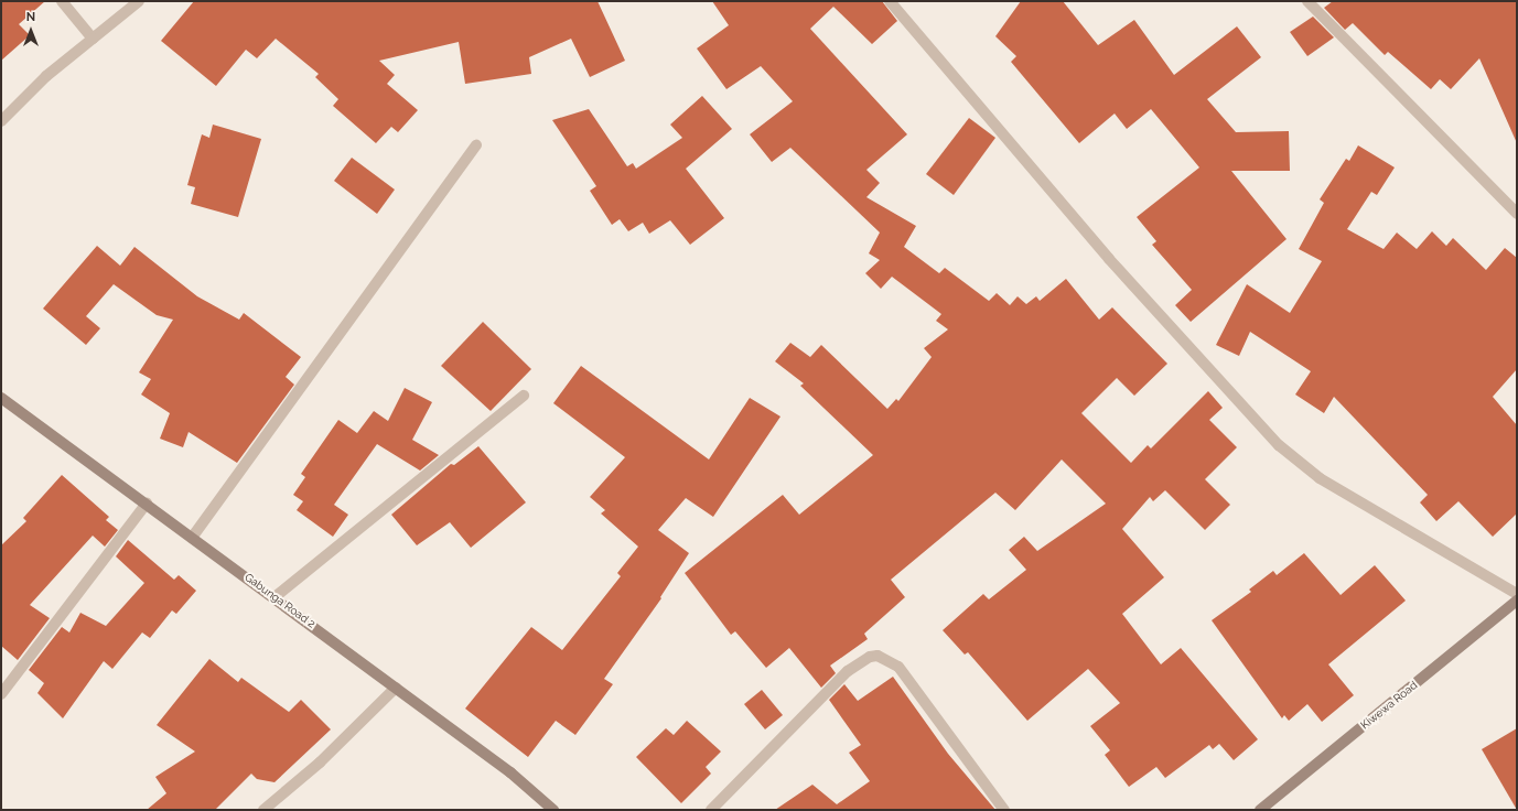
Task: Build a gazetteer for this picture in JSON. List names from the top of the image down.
{
  "streets": {
    "street": ["Gabunga Road 2", "Kiwewa Road"]
  },
  "north": "top"
}
